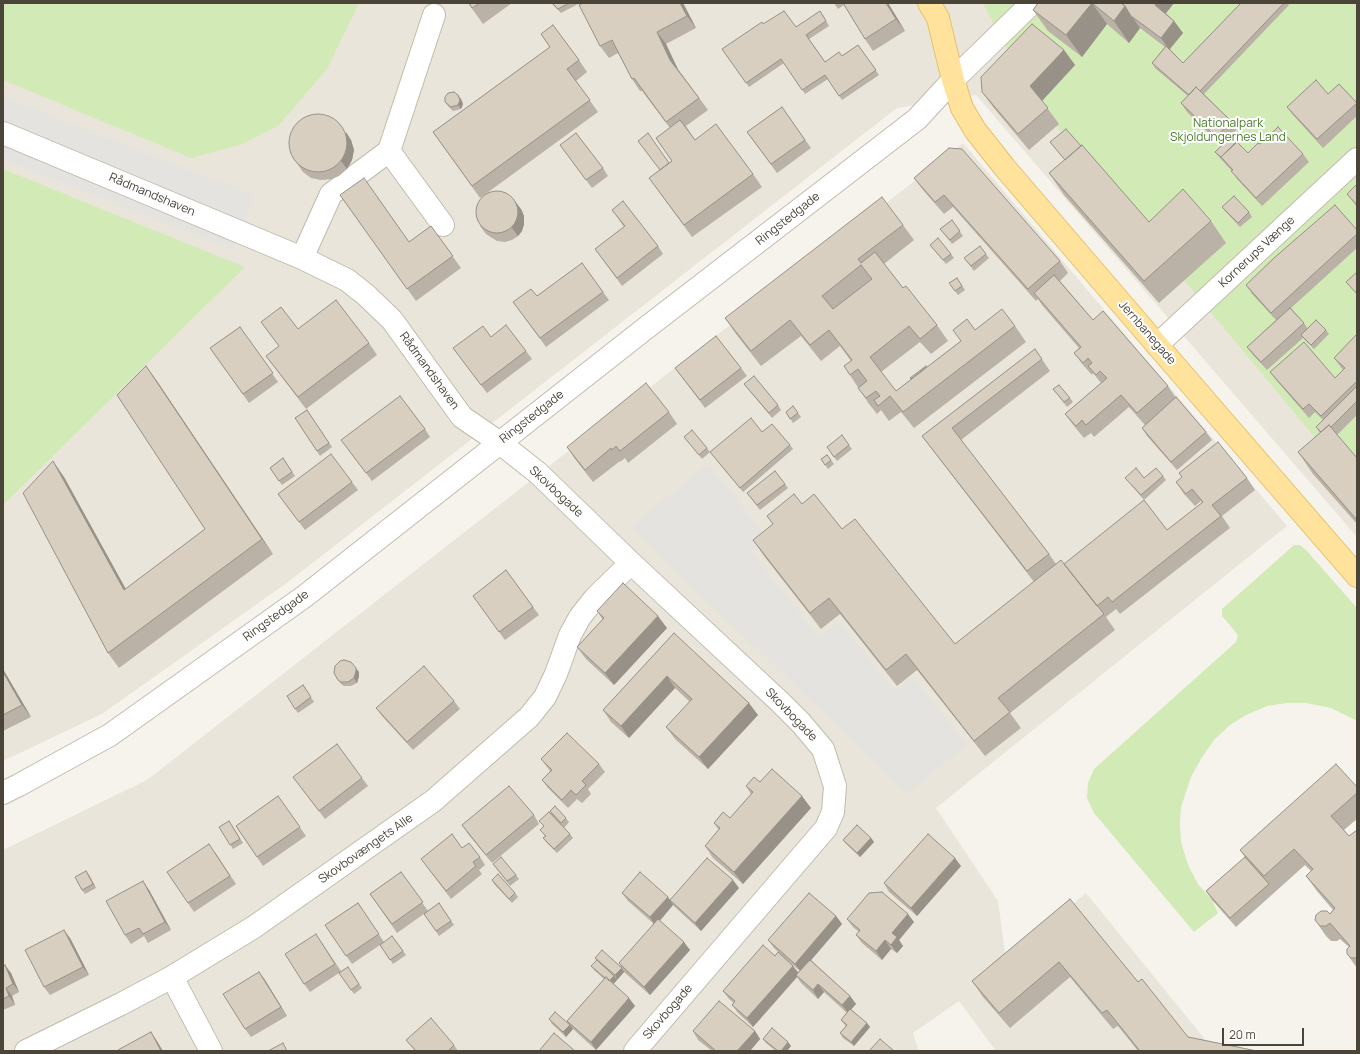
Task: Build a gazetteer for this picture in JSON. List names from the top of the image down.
{
  "streets": {
    "main road": ["Jernbanegade"],
    "street": [
      "Rådmandshaven",
      "Ringstedgade",
      "Kornerups Vænge",
      "Skovbogade",
      "Skovbovængets Alle"
    ]
  },
  "crossings": [
    ["Rådmandshaven", "Ringstedgade"],
    ["Rådmandshaven", "Skovbogade"],
    ["Ringstedgade", "Jernbanegade"],
    ["Ringstedgade", "Skovbogade"],
    ["Kornerups Vænge", "Jernbanegade"],
    ["Skovbogade", "Skovbovængets Alle"]
  ],
  "parks": ["Nationalpark Skjoldungernes Land"],
  "scale_bar": "20 m"
}
